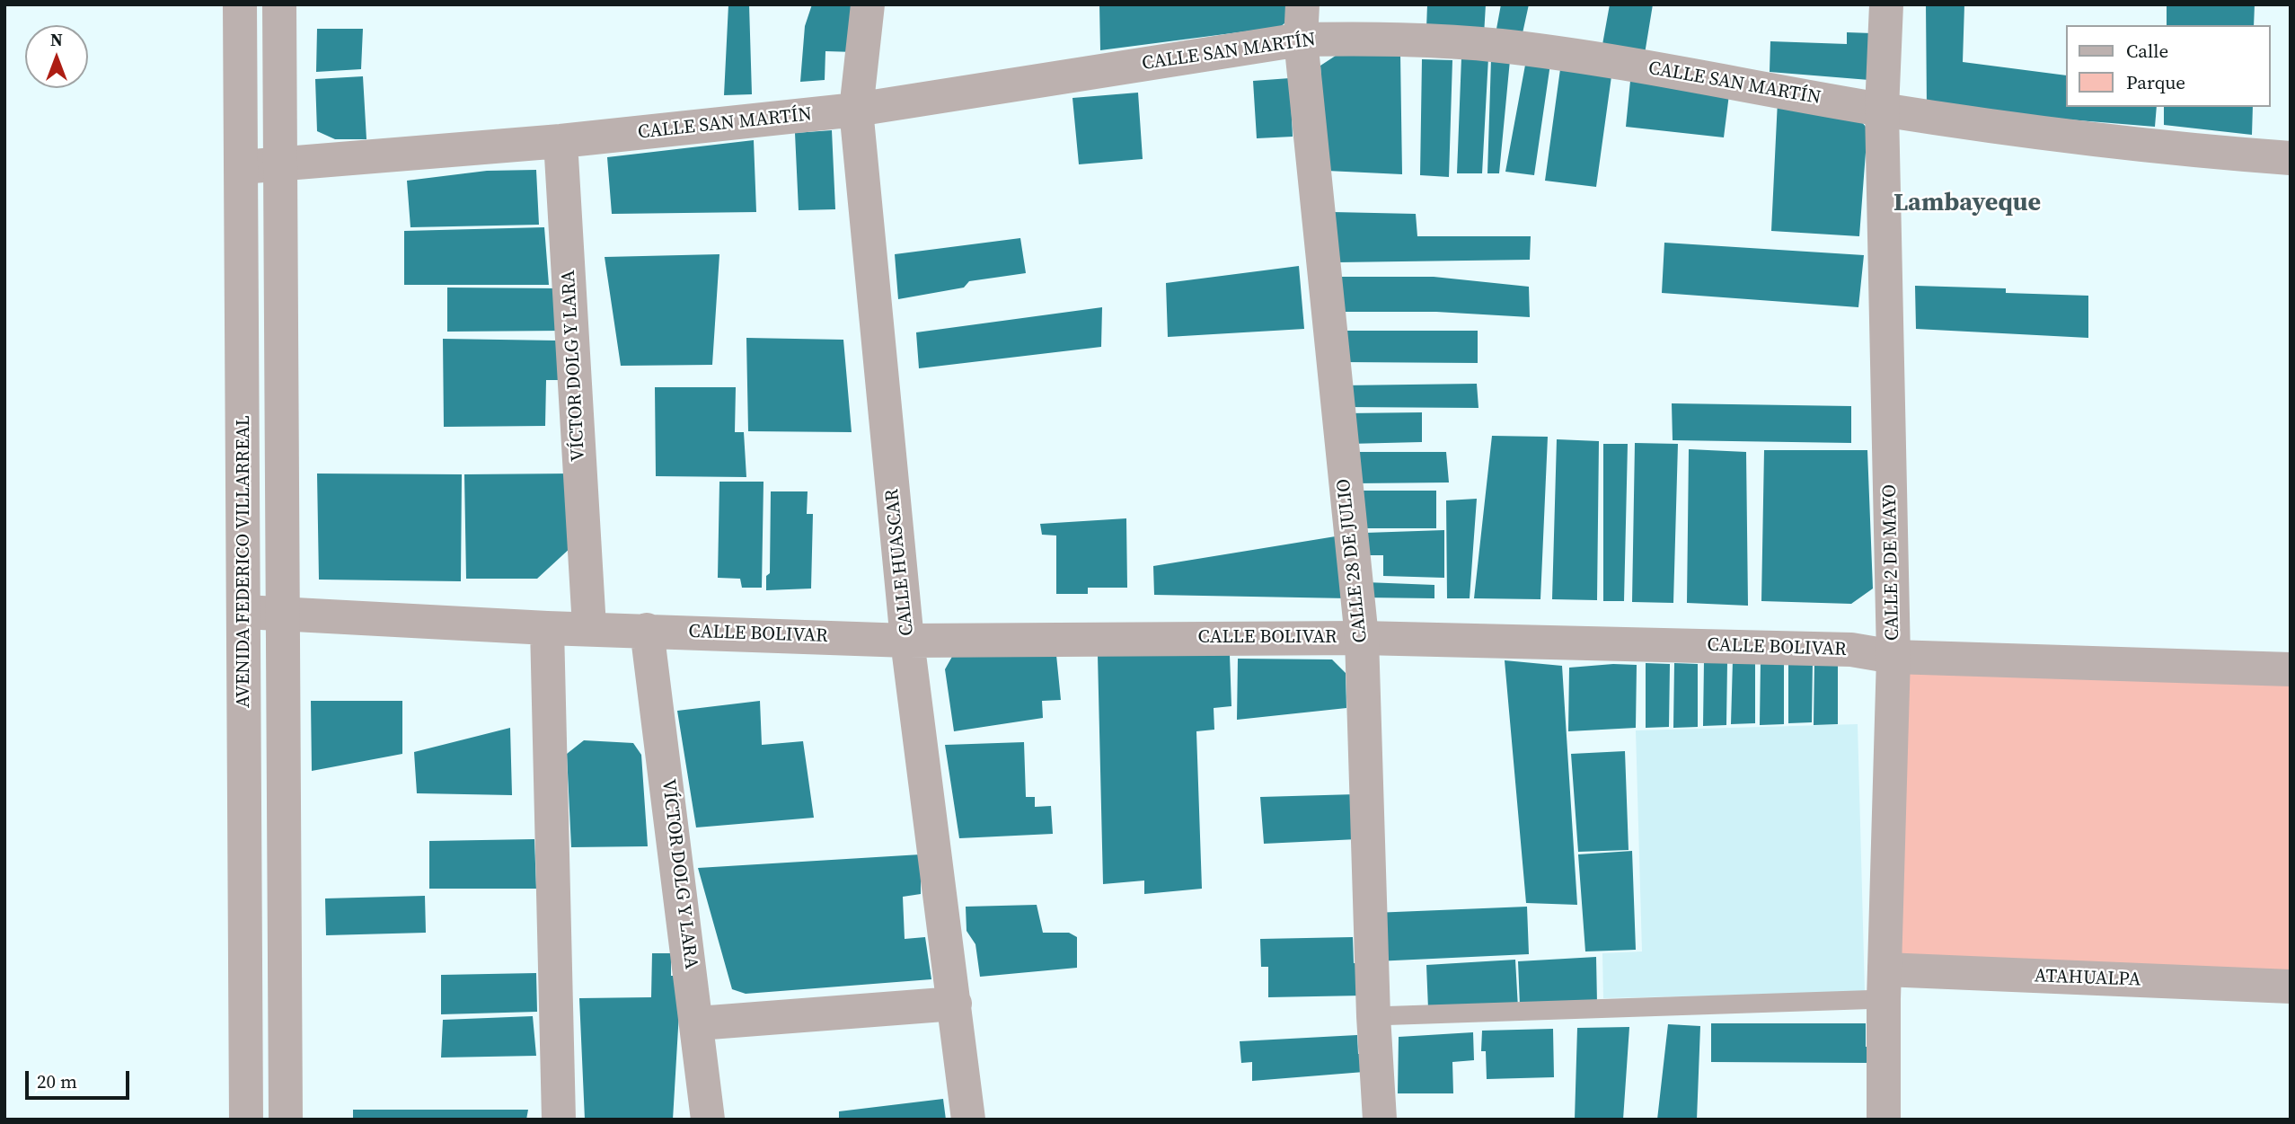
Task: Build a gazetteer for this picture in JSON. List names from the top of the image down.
{
  "streets": {
    "street": [
      "CALLE SAN MARTÍN",
      "VÍCTOR DOLG Y LARA",
      "CALLE 28 DE JULIO",
      "AVENIDA FEDERICO VILLARREAL",
      "CALLE HUASCAR",
      "CALLE 2 DE MAYO",
      "CALLE BOLIVAR",
      "ATAHUALPA"
    ]
  },
  "crossings": [
    ["CALLE SAN MARTÍN", "VÍCTOR DOLG Y LARA"],
    ["CALLE SAN MARTÍN", "CALLE 28 DE JULIO"],
    ["CALLE SAN MARTÍN", "AVENIDA FEDERICO VILLARREAL"],
    ["CALLE SAN MARTÍN", "CALLE HUASCAR"],
    ["CALLE SAN MARTÍN", "CALLE 2 DE MAYO"],
    ["VÍCTOR DOLG Y LARA", "CALLE BOLIVAR"],
    ["CALLE 28 DE JULIO", "CALLE BOLIVAR"],
    ["AVENIDA FEDERICO VILLARREAL", "CALLE BOLIVAR"],
    ["CALLE HUASCAR", "CALLE BOLIVAR"],
    ["CALLE 2 DE MAYO", "CALLE BOLIVAR"],
    ["CALLE 2 DE MAYO", "ATAHUALPA"]
  ],
  "districts": ["Lambayeque"],
  "legend": ["Calle", "Parque"],
  "scale_bar": "20 m",
  "north": "top"
}
